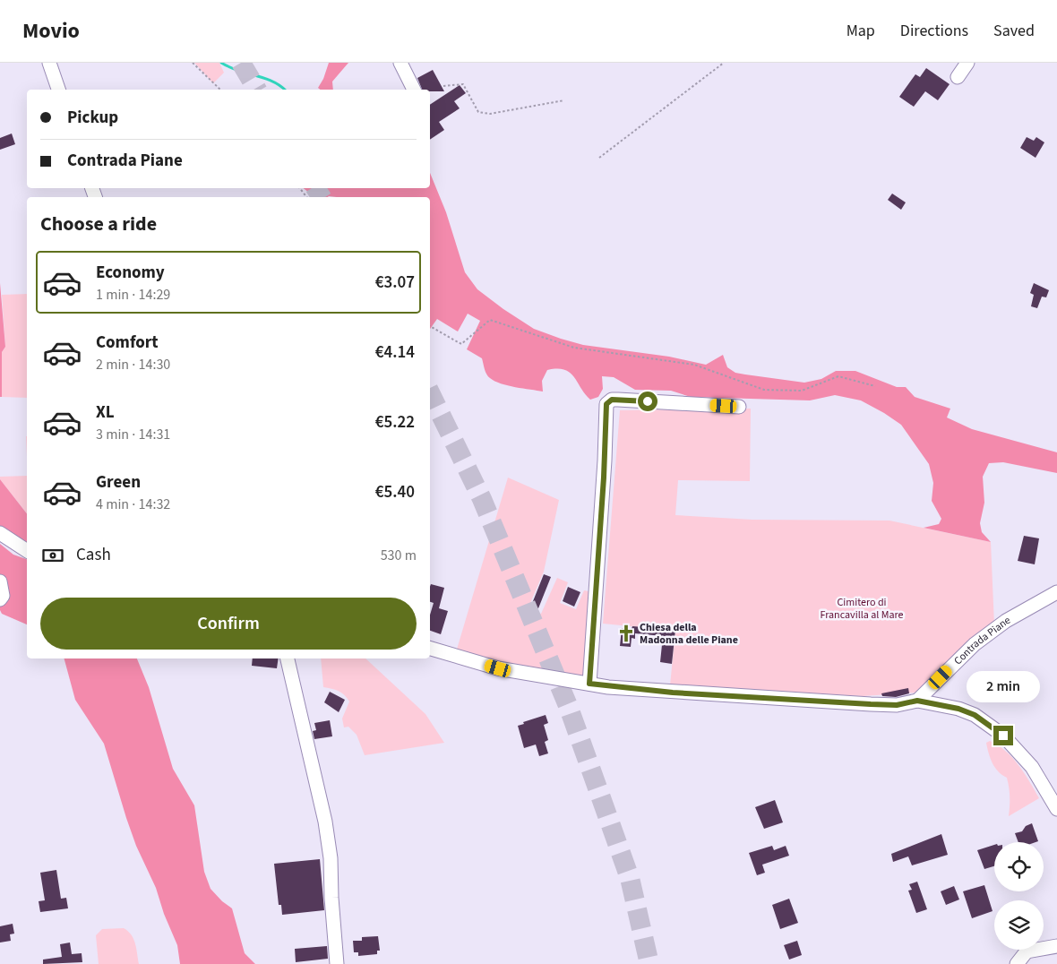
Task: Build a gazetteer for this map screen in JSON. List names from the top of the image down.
{
  "streets": {
    "street": ["Contrada Piane"]
  },
  "parks": ["Cimitero di Francavilla al Mare"],
  "places": {
    "church": ["Chiesa della Madonna delle Piane"]
  },
  "page": {
    "header": "Movio",
    "nav": ["Map", "Directions", "Saved"],
    "banner": ["Pickup", "Contrada Piane"],
    "heading": "Choose a ride",
    "list": [
      {
        "name": "Economy",
        "note": "1 min · 14:29",
        "value": "€3.07"
      },
      {
        "name": "Comfort",
        "note": "2 min · 14:30",
        "value": "€4.14"
      },
      {
        "name": "XL",
        "note": "3 min · 14:31",
        "value": "€5.22"
      },
      {
        "name": "Green",
        "note": "4 min · 14:32",
        "value": "€5.40"
      }
    ],
    "pay": ["Cash", "530 m"],
    "buttons": "Confirm",
    "bubble": "2 min"
  }
}
